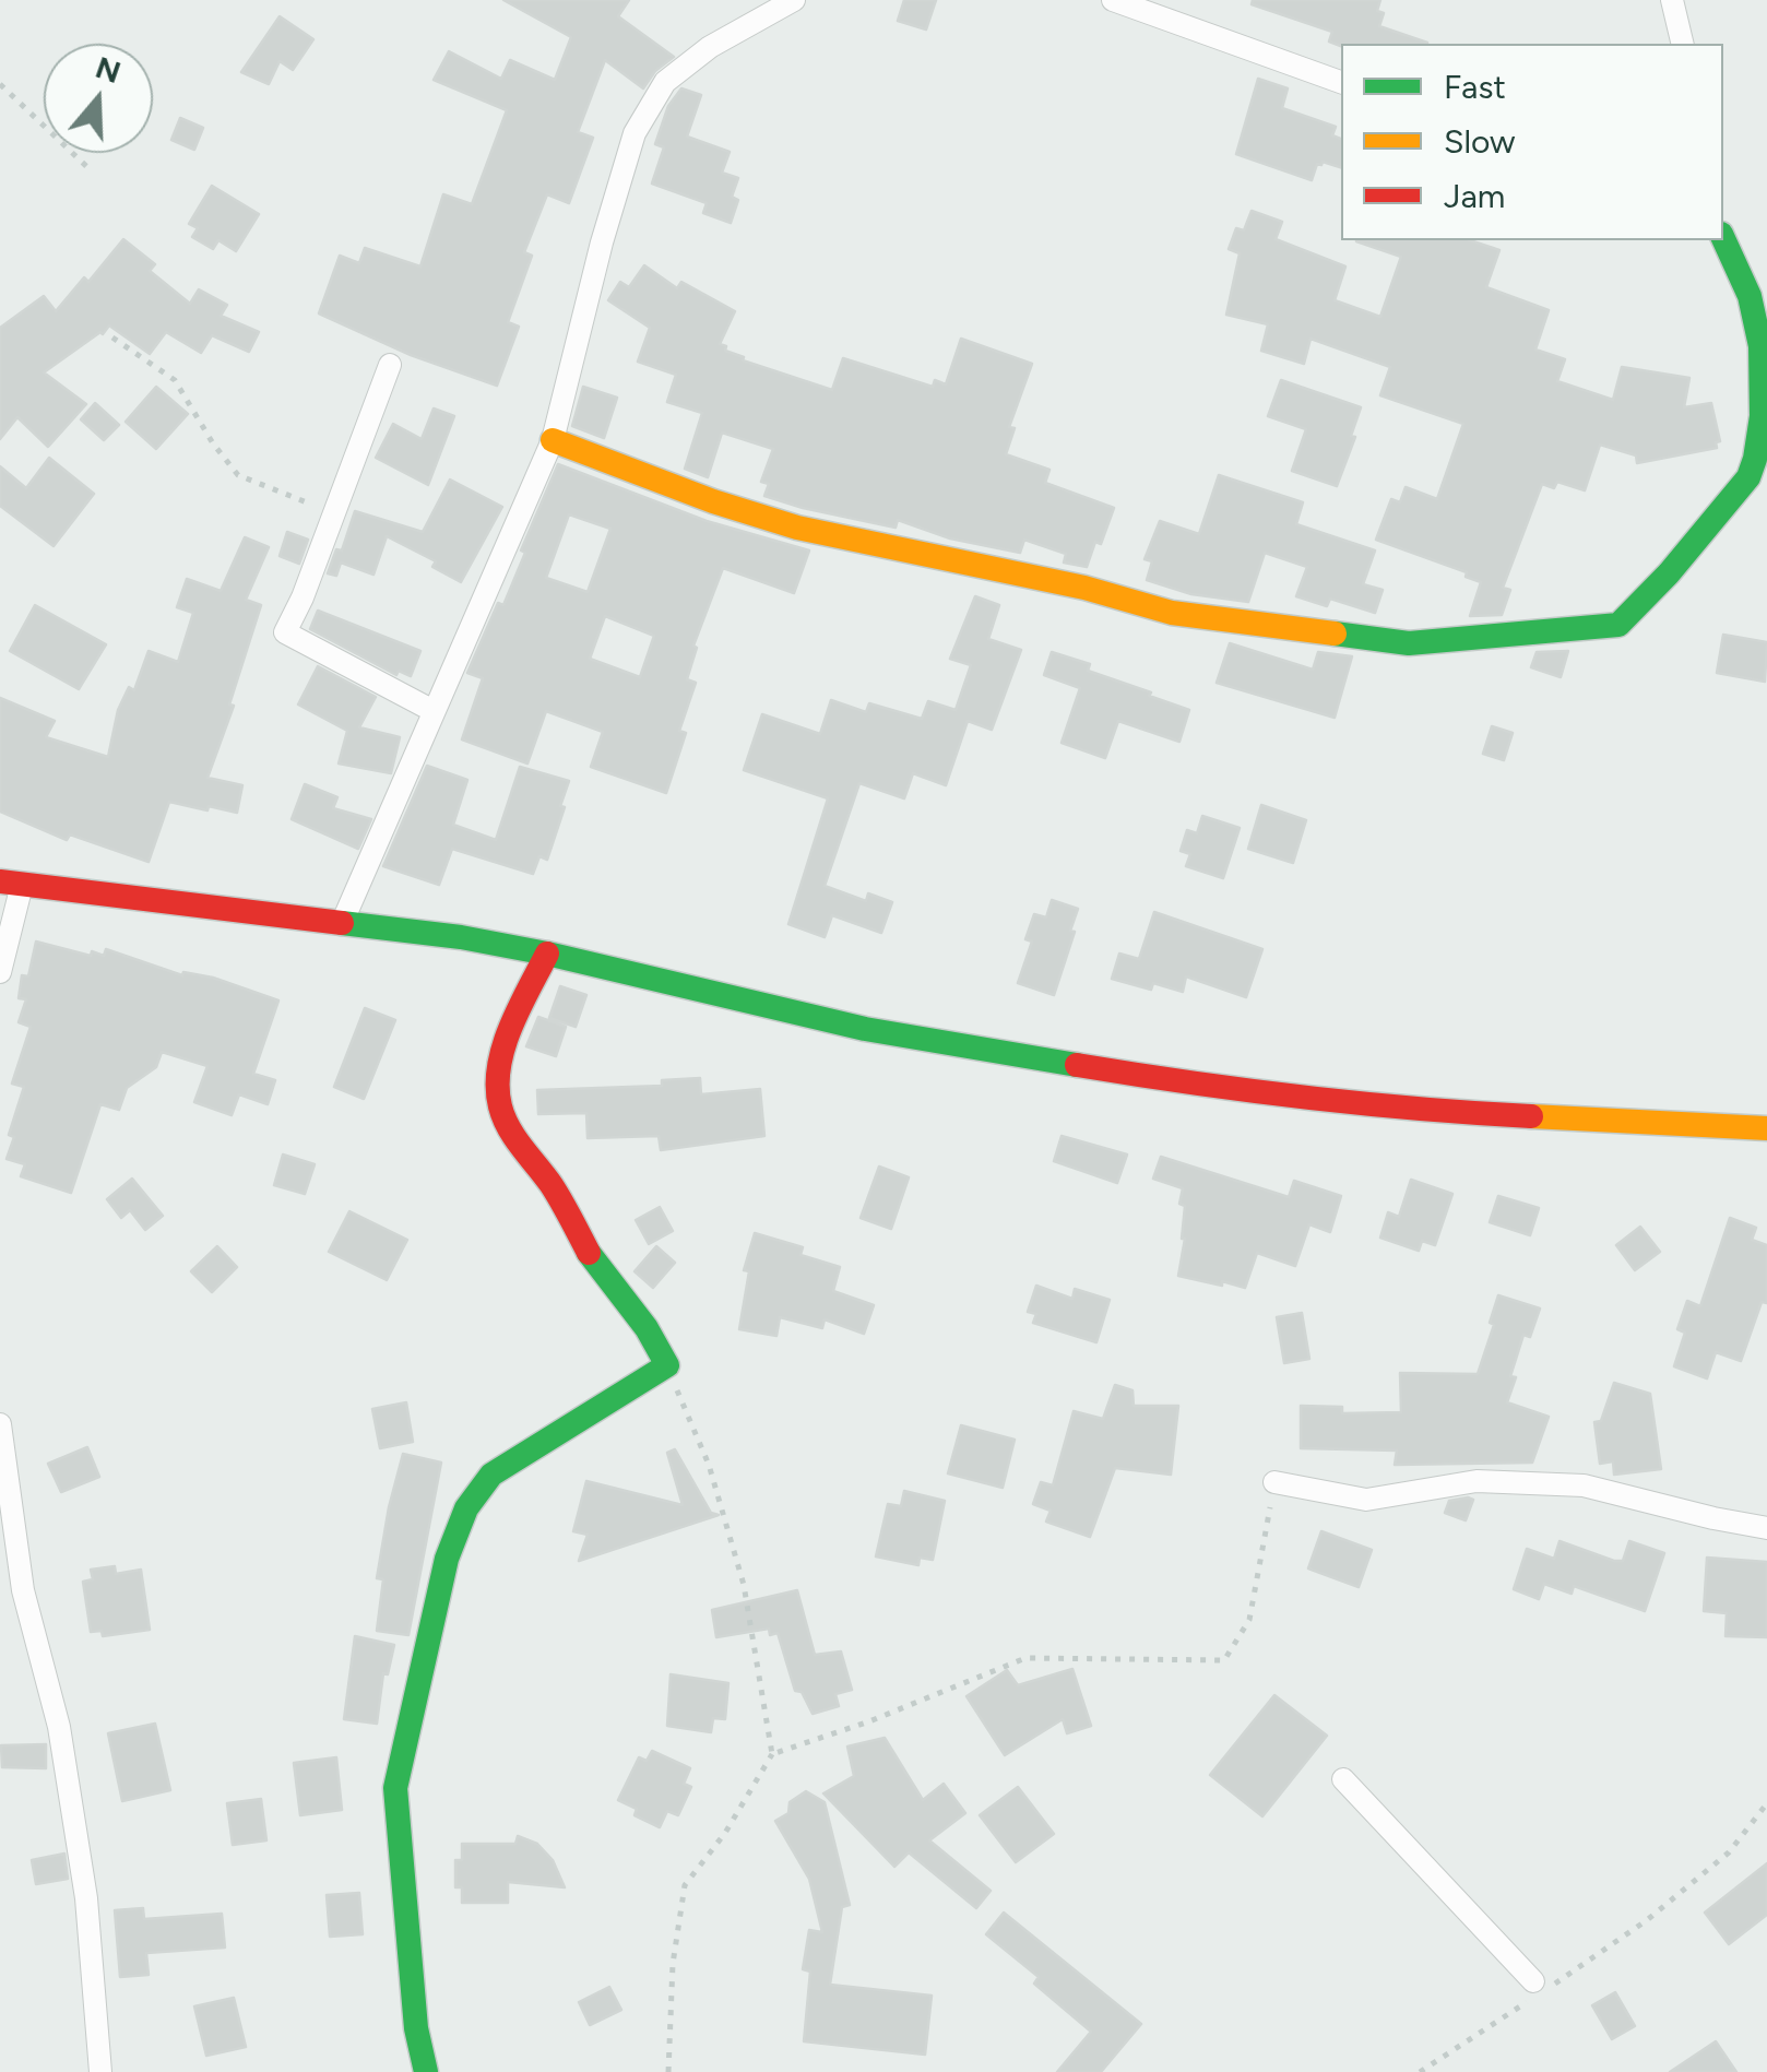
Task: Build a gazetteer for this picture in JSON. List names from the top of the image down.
{
  "legend": ["Fast", "Slow", "Jam"],
  "north": "top"
}
